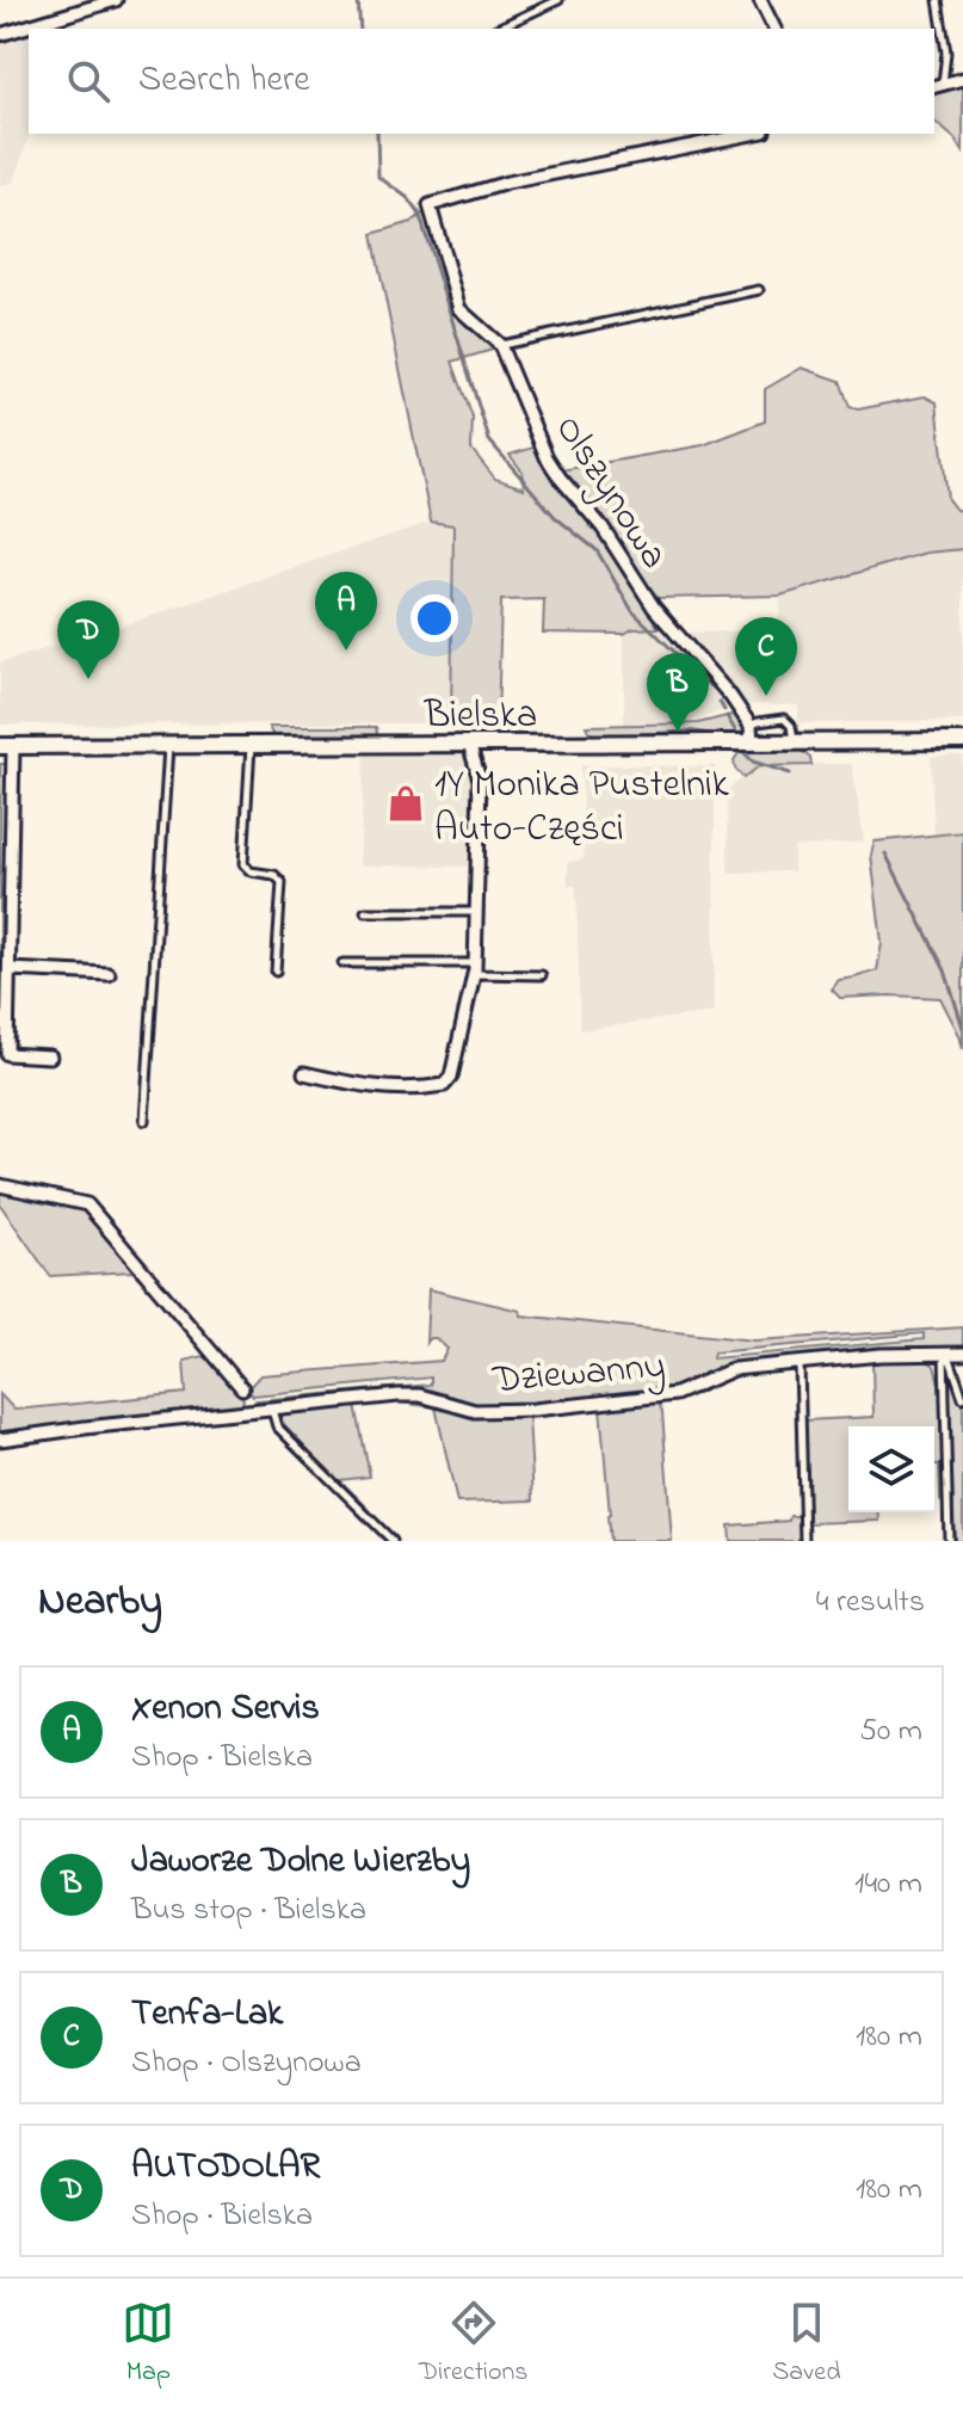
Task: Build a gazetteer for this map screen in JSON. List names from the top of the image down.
{
  "streets": {
    "main road": ["Bielska"],
    "street": ["Olszynowa", "Dziewanny"]
  },
  "places": {
    "shop": ["1Y Monika Pustelnik Auto-Części"]
  },
  "page": {
    "search": "Search here",
    "pins": [
      "A",
      "D",
      "C",
      "B"
    ],
    "heading": ["Nearby", "4 results"],
    "list": [
      {
        "mark": "A",
        "name": "Xenon Servis",
        "note": "Shop · Bielska",
        "value": "50 m"
      },
      {
        "mark": "B",
        "name": "Jaworze Dolne Wierzby",
        "note": "Bus stop · Bielska",
        "value": "140 m"
      },
      {
        "mark": "C",
        "name": "Tenfa-Lak",
        "note": "Shop · Olszynowa",
        "value": "180 m"
      },
      {
        "mark": "D",
        "name": "AUTODOLAR",
        "note": "Shop · Bielska",
        "value": "180 m"
      }
    ],
    "nav": ["Map", "Directions", "Saved"]
  }
}
